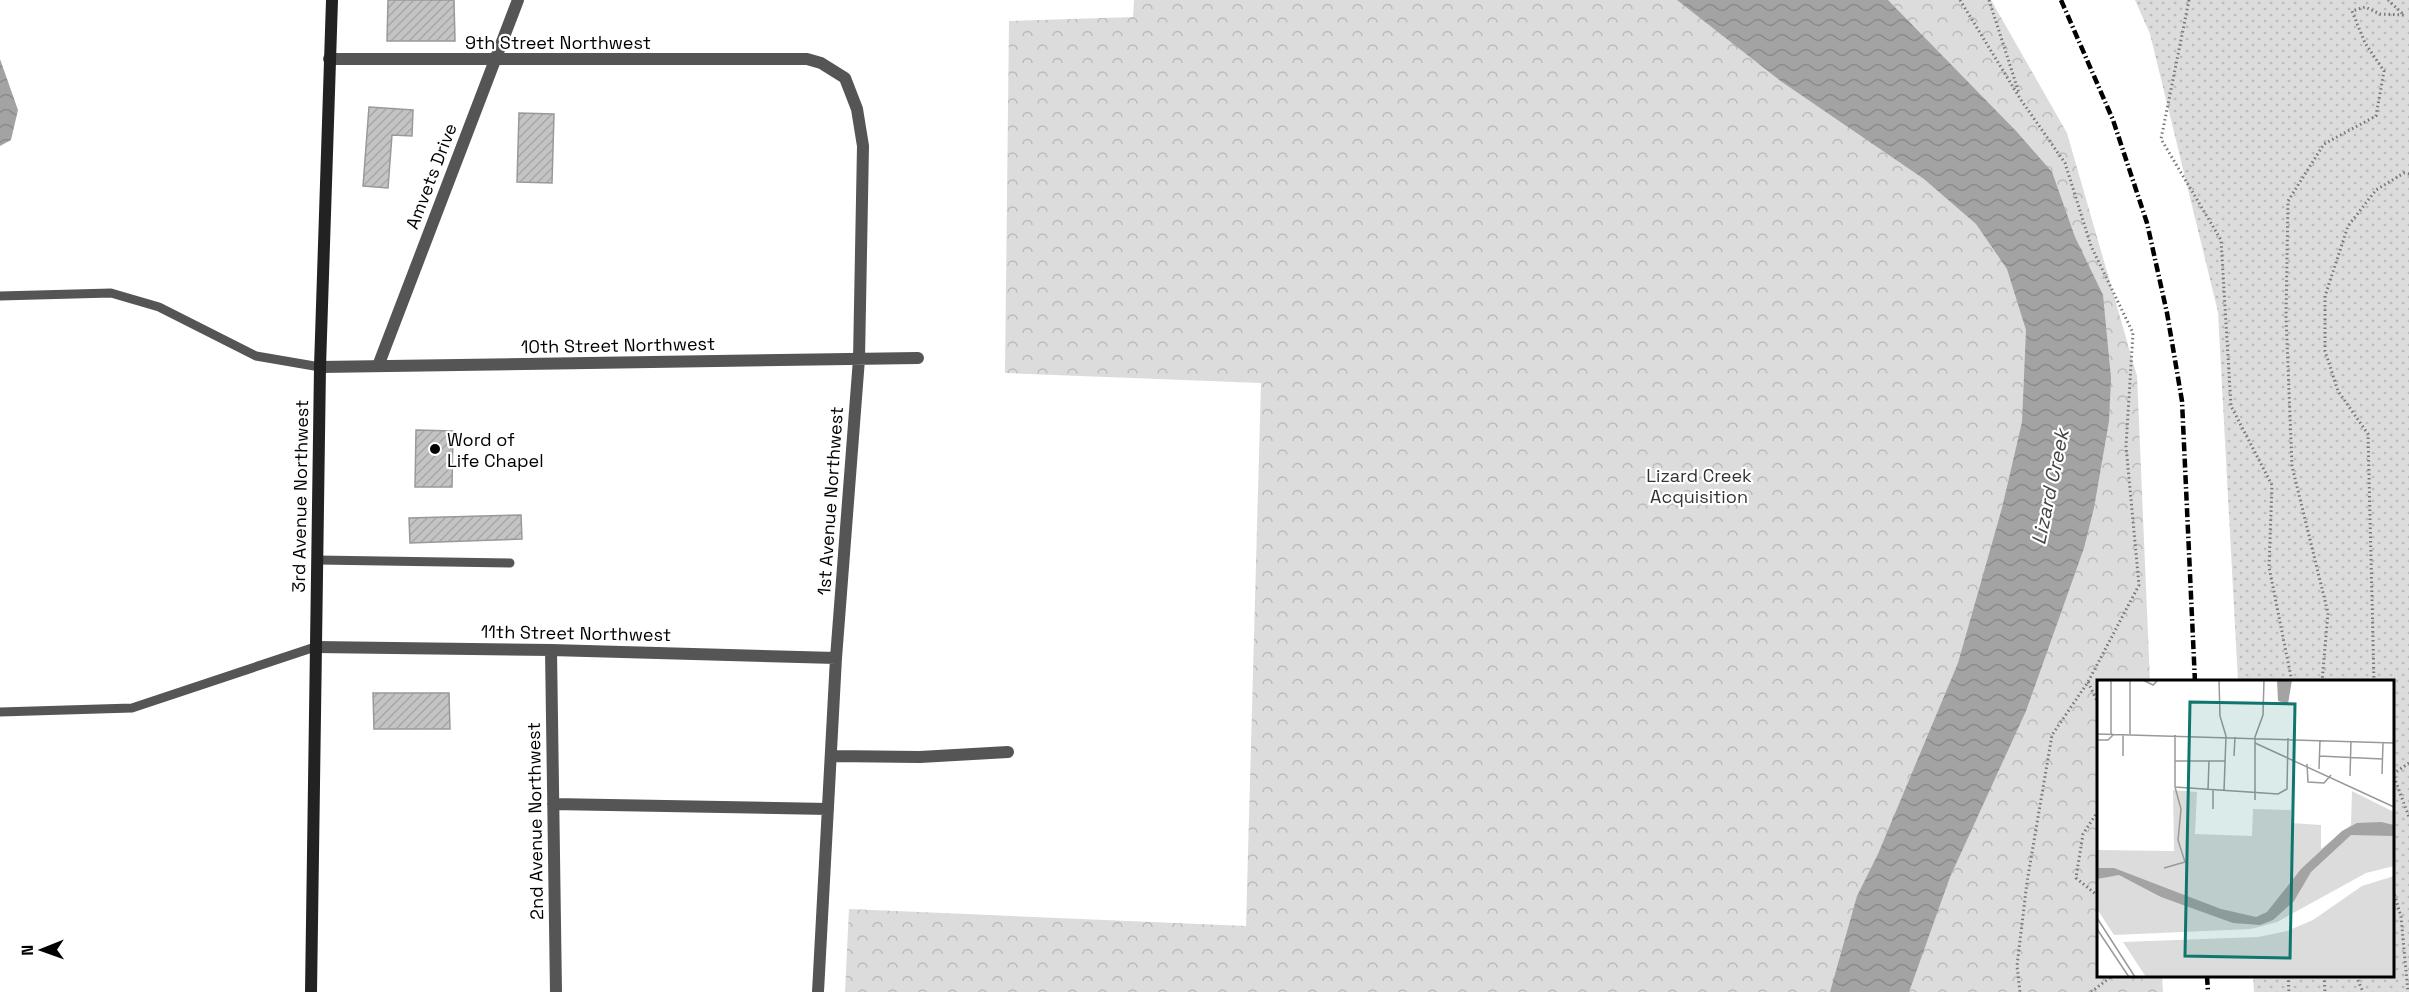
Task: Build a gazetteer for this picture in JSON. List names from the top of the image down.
{
  "streets": {
    "main road": ["3rd Avenue Northwest"],
    "street": [
      "9th Street Northwest",
      "Amvets Drive",
      "10th Street Northwest",
      "1st Avenue Northwest",
      "11th Street Northwest",
      "2nd Avenue Northwest"
    ]
  },
  "crossings": [
    ["9th Street Northwest", "Amvets Drive"],
    ["9th Street Northwest", "3rd Avenue Northwest"],
    ["9th Street Northwest", "1st Avenue Northwest"],
    ["Amvets Drive", "10th Street Northwest"],
    ["10th Street Northwest", "3rd Avenue Northwest"],
    ["10th Street Northwest", "1st Avenue Northwest"],
    ["3rd Avenue Northwest", "11th Street Northwest"],
    ["1st Avenue Northwest", "11th Street Northwest"],
    ["11th Street Northwest", "2nd Avenue Northwest"]
  ],
  "water": ["Lizard Creek"],
  "parks": ["Lizard Creek Acquisition"],
  "places": ["Word of Life Chapel"],
  "north": "left"
}
